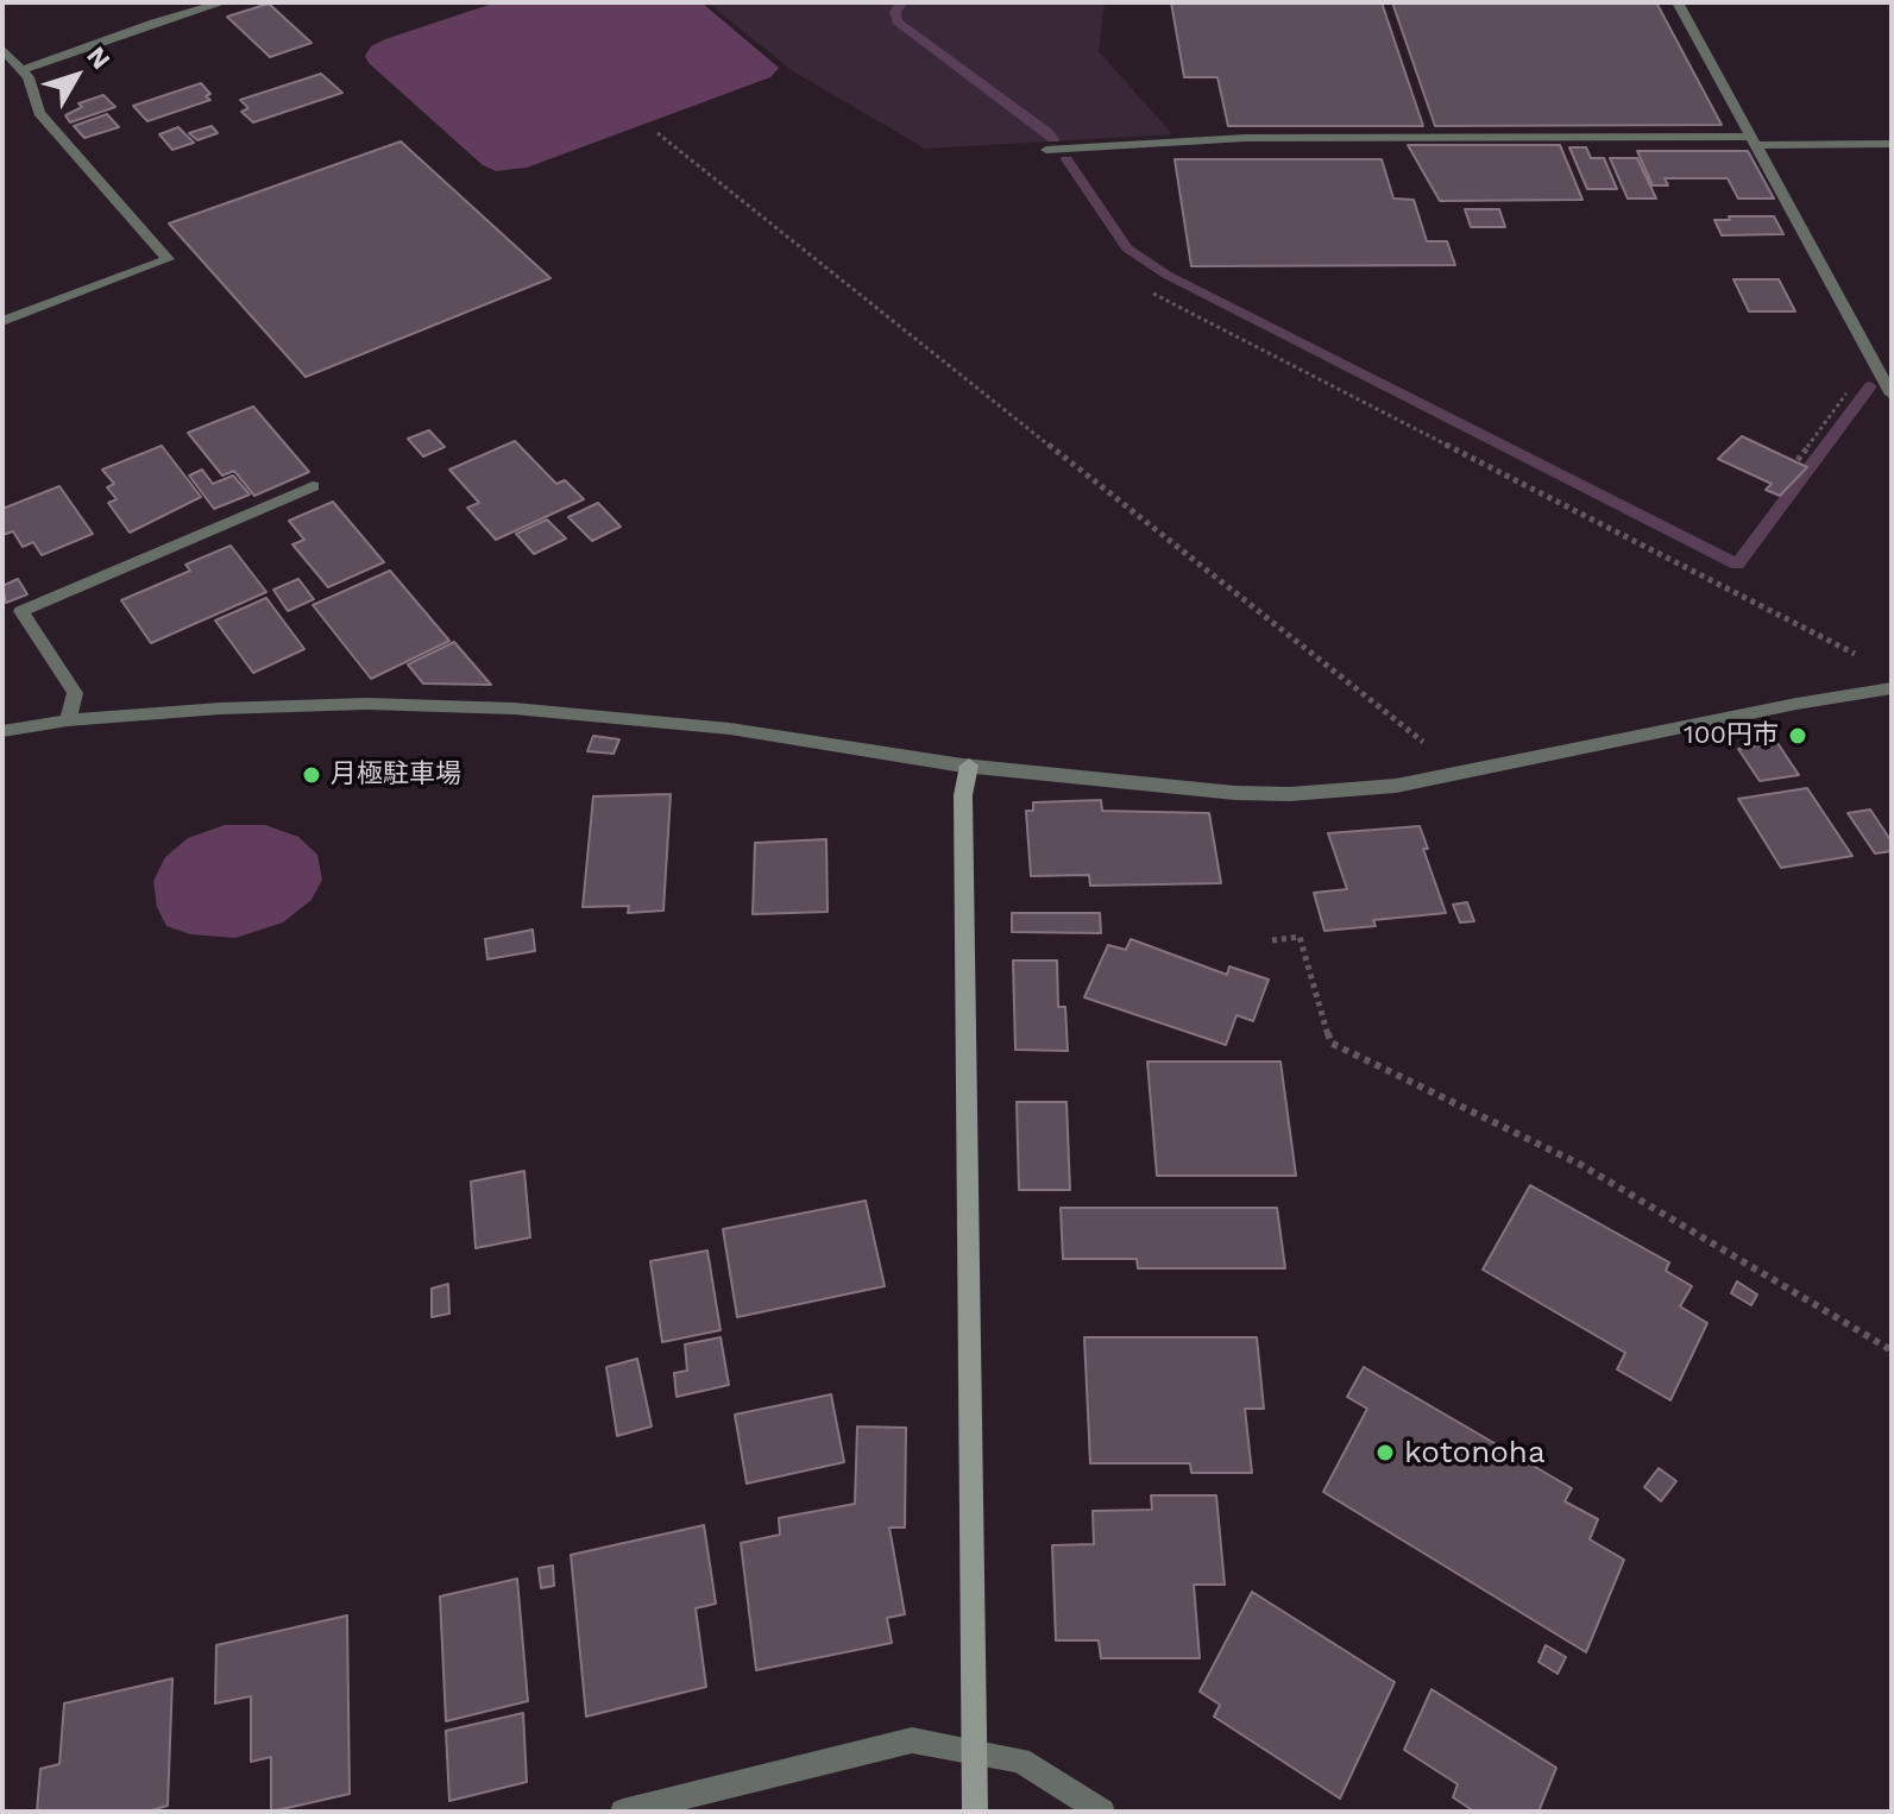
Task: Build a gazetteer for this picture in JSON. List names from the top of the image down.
{
  "places": ["100円市", "月極駐車場", "kotonoha"],
  "north": "top right"
}
